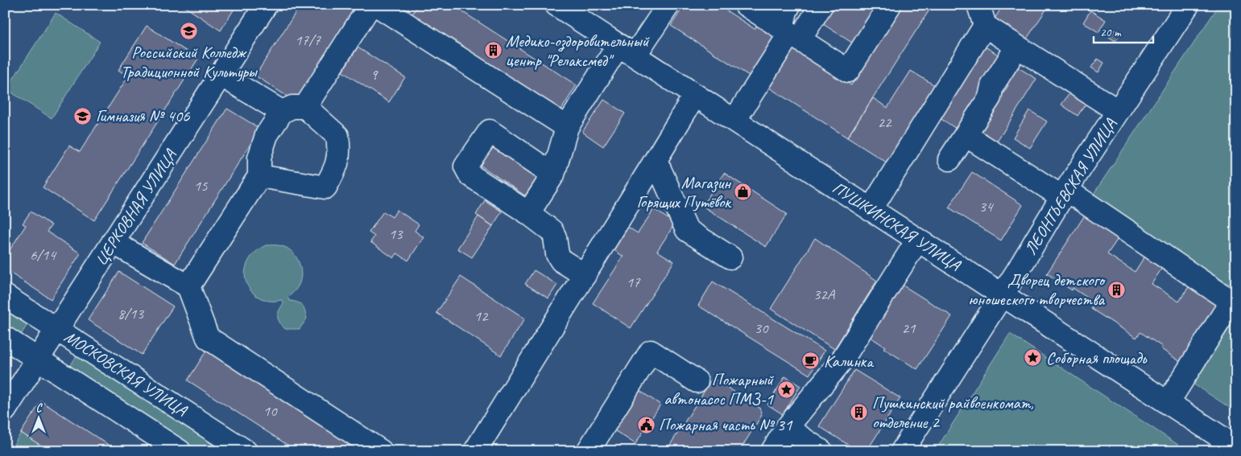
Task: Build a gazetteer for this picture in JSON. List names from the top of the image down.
{
  "streets": {
    "street": [
      "ЛЕОНТЬЕВСКАЯ УЛИЦА",
      "ЦЕРКОВНАЯ УЛИЦА",
      "ПУШКИНСКАЯ УЛИЦА",
      "МОСКОВСКАЯ УЛИЦА"
    ]
  },
  "crossings": [
    ["ЛЕОНТЬЕВСКАЯ УЛИЦА", "ПУШКИНСКАЯ УЛИЦА"],
    ["ЦЕРКОВНАЯ УЛИЦА", "МОСКОВСКАЯ УЛИЦА"]
  ],
  "places": {
    "school or university": ["Российский Колледж Традиционной Культуры", "Гимназия № 406"],
    "building": ["Медико-оздоровительный центр \"Релаксмед\"", "Дворец детского юношеского творчества", "Пушкинский райвоенкомат, отделение 2"],
    "shop": ["Магазин Горящих Путёвок"],
    "place": ["Соборная площадь", "Пожарный автонасос ПМЗ-1"],
    "cafe": ["Калинка"],
    "public building": ["Пожарная часть № 31"]
  },
  "house_numbers": [
    "17/7",
    "9",
    "22",
    "15",
    "34",
    "13",
    "6/14",
    "17",
    "32А",
    "8/13",
    "12",
    "30",
    "21",
    "10"
  ],
  "scale_bar": "20 m",
  "north": "top"
}
